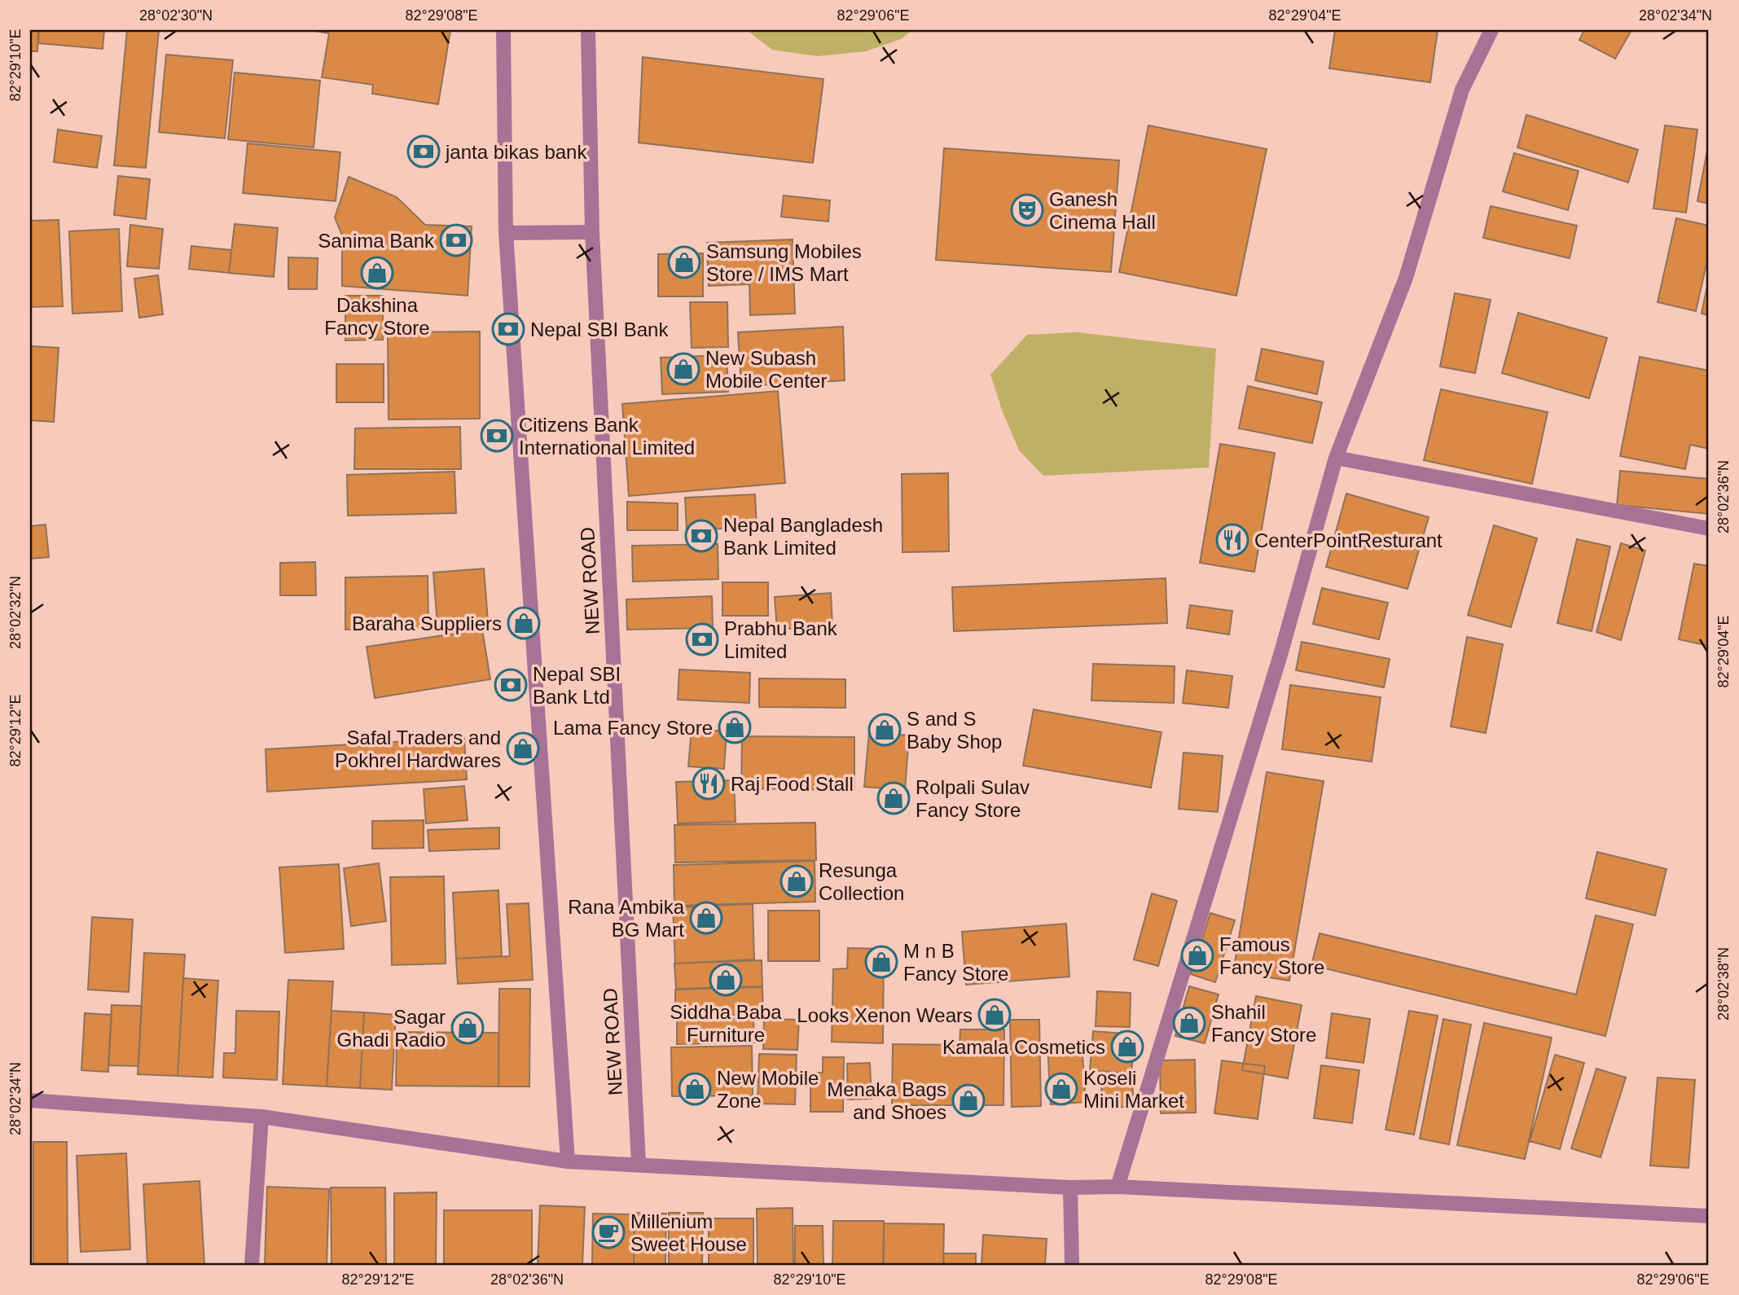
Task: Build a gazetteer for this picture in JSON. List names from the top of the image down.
{
  "streets": {
    "street": ["NEW ROAD"]
  },
  "places": {
    "bank": [
      "janta bikas bank",
      "Sanima Bank",
      "Nepal SBI Bank",
      "Citizens Bank International Limited",
      "Nepal Bangladesh Bank Limited",
      "Prabhu Bank Limited",
      "Nepal SBI Bank Ltd"
    ],
    "theatre": ["Ganesh Cinema Hall"],
    "shop": [
      "Samsung Mobiles Store / IMS Mart",
      "Dakshina Fancy Store",
      "New Subash Mobile Center",
      "Baraha Suppliers",
      "Lama Fancy Store",
      "S and S Baby Shop",
      "Safal Traders and Pokhrel Hardwares",
      "Rolpali Sulav Fancy Store",
      "Resunga Collection",
      "Rana Ambika BG Mart",
      "Famous Fancy Store",
      "M n B Fancy Store",
      "Siddha Baba Furniture",
      "Looks Xenon Wears",
      "Shahil Fancy Store",
      "Sagar Ghadi Radio",
      "Kamala Cosmetics",
      "New Mobile Zone",
      "Koseli Mini Market",
      "Menaka Bags and Shoes"
    ],
    "restaurant": ["CenterPointResturant", "Raj Food Stall"],
    "cafe": ["Millenium Sweet House"]
  },
  "coordinates": [
    "28°02'30\"N",
    "82°29'08\"E",
    "82°29'06\"E",
    "82°29'04\"E",
    "28°02'34\"N",
    "82°29'10\"E",
    "28°02'36\"N",
    "28°02'32\"N",
    "82°29'12\"E",
    "28°02'38\"N"
  ]
}
